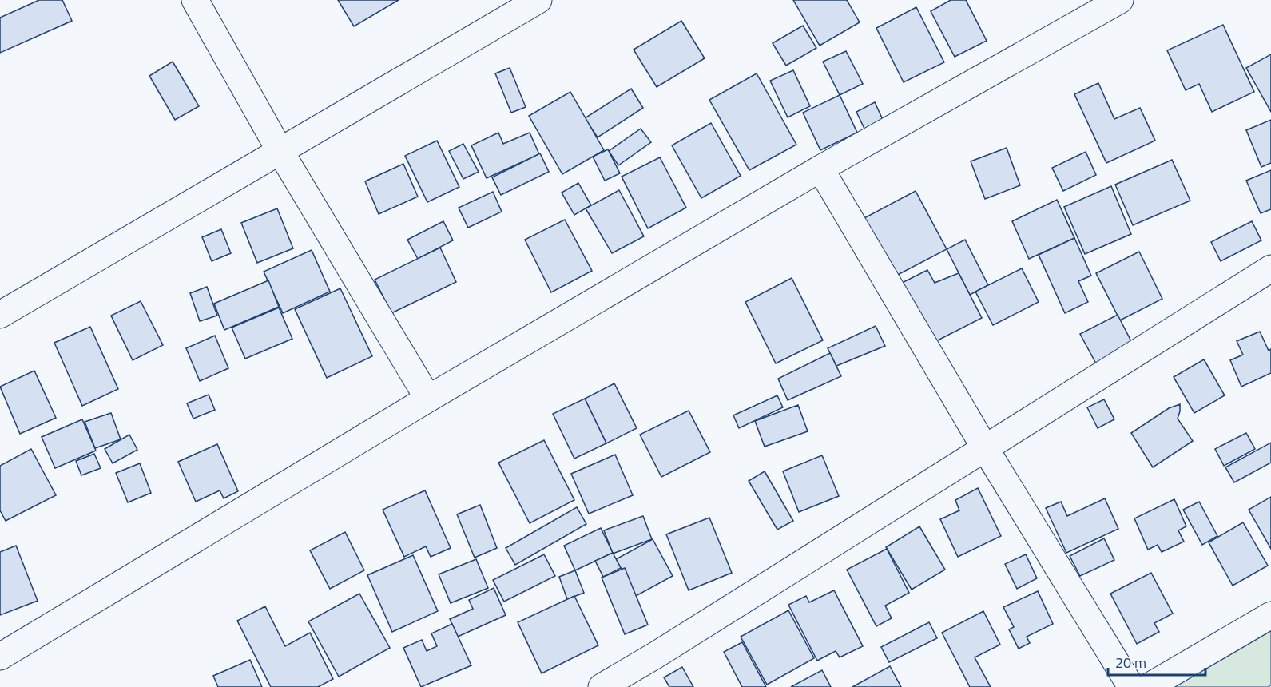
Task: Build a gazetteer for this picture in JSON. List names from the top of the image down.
{
  "scale_bar": "20 m"
}
